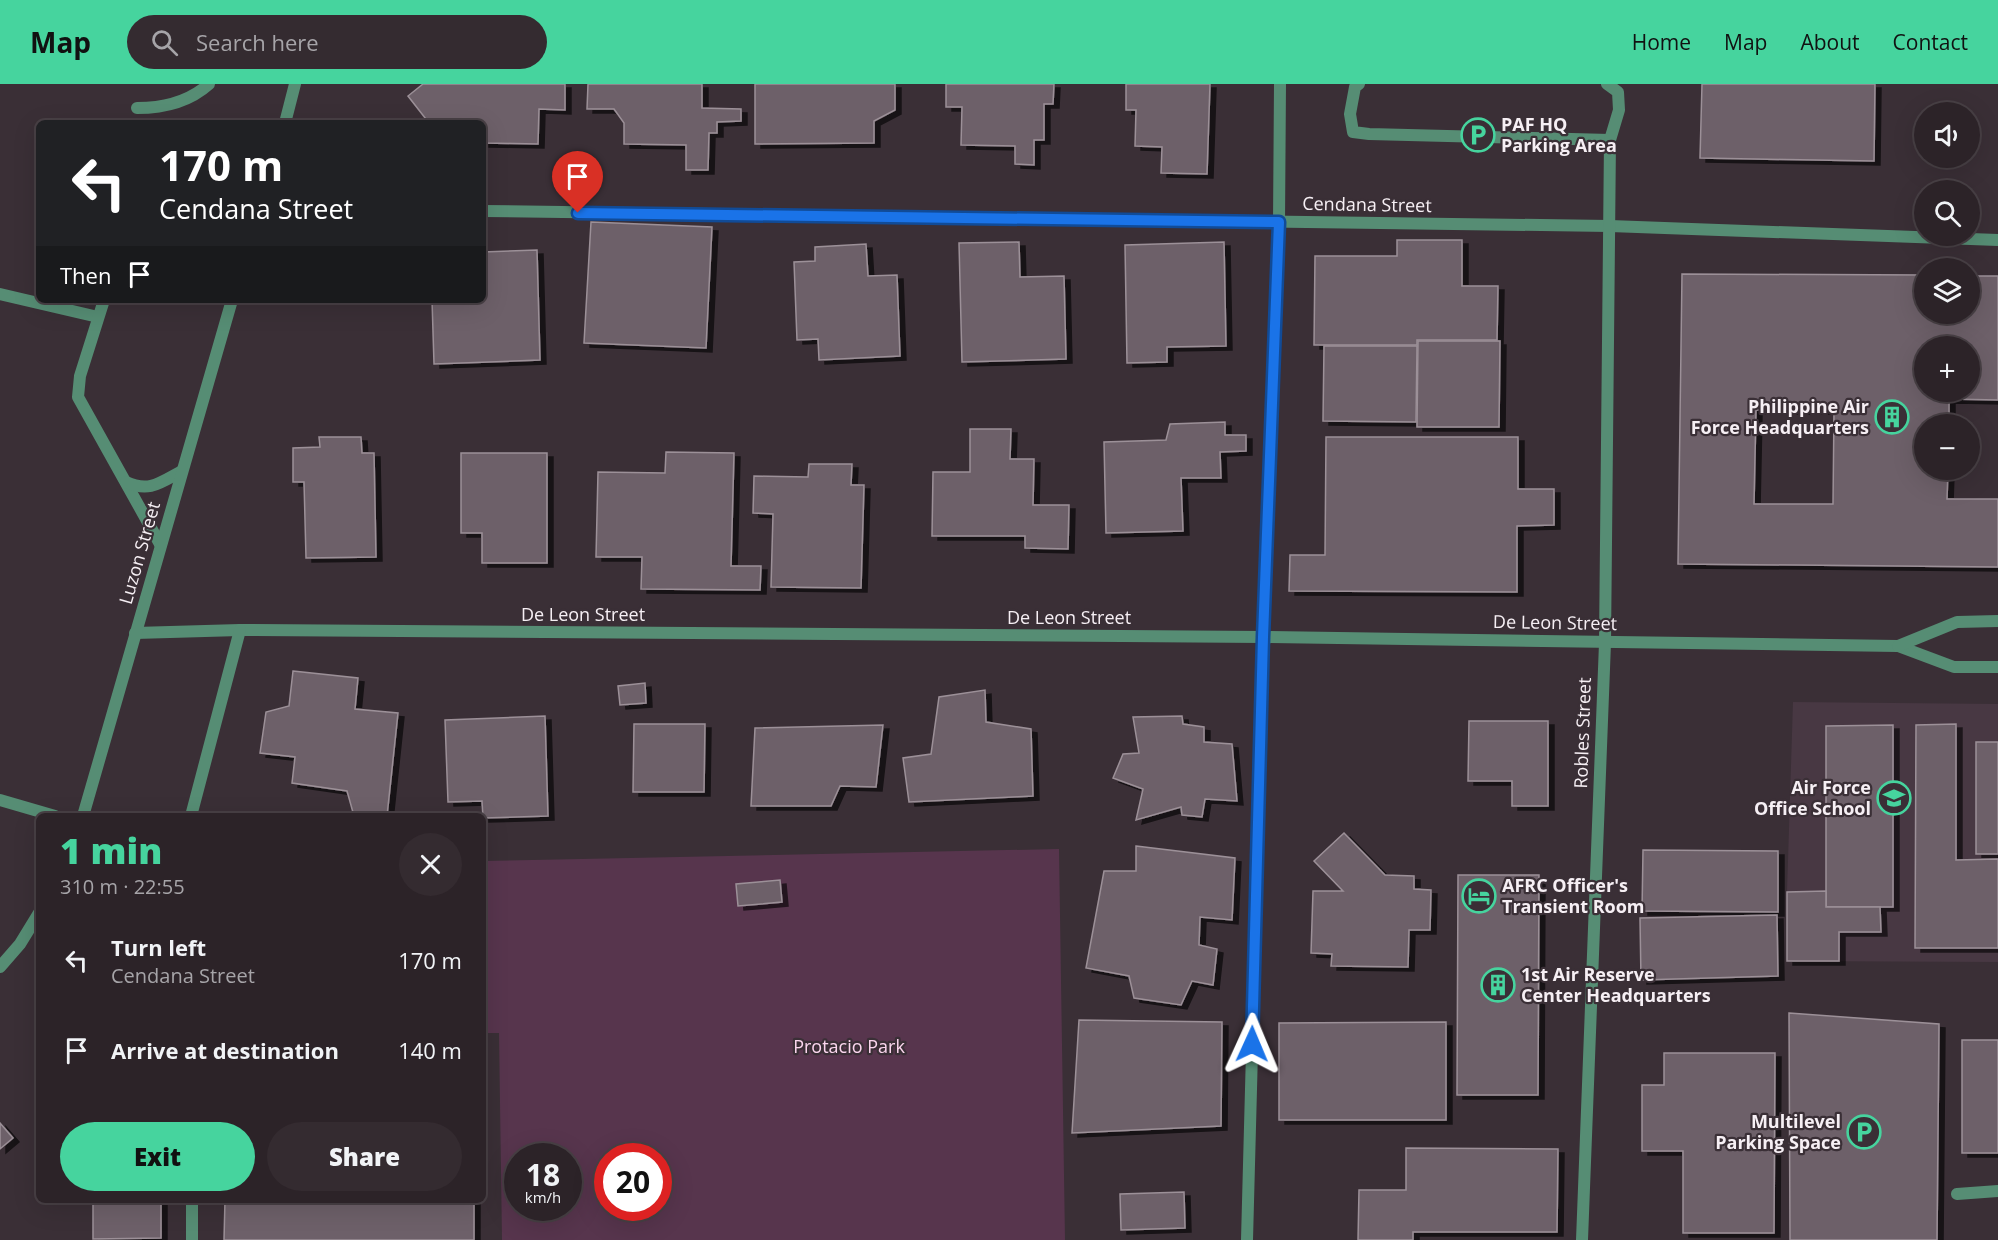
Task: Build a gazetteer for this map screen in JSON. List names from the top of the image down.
{
  "streets": {
    "lane": [
      "Cendana Street",
      "Luzon Street",
      "De Leon Street",
      "Robles Street"
    ]
  },
  "crossings": [
    ["Cendana Street", "Robles Street"],
    ["Luzon Street", "De Leon Street"],
    ["De Leon Street", "Robles Street"]
  ],
  "parks": ["Protacio Park"],
  "places": {
    "parking": ["PAF HQ Parking Area", "Multilevel Parking Space"],
    "building": ["Philippine Air Force Headquarters", "1st Air Reserve Center Headquarters"],
    "school or university": ["Air Force Office School"],
    "hotel": ["AFRC Officer's Transient Room"]
  },
  "page": {
    "header": "Map",
    "search": "Search here",
    "nav": [
      "Home",
      "Map",
      "About",
      "Contact"
    ],
    "map_buttons": ["+", "−"],
    "turn": ["170 m", "Cendana Street"],
    "then": "Then",
    "heading": ["1 min", "310 m · 22:55"],
    "list": [
      {
        "name": "Turn left",
        "note": "Cendana Street",
        "value": "170 m"
      },
      {
        "name": "Arrive at destination",
        "value": "140 m"
      }
    ],
    "buttons": ["Exit", "Share"],
    "speed": "18 km/h",
    "limit": "20"
  }
}
